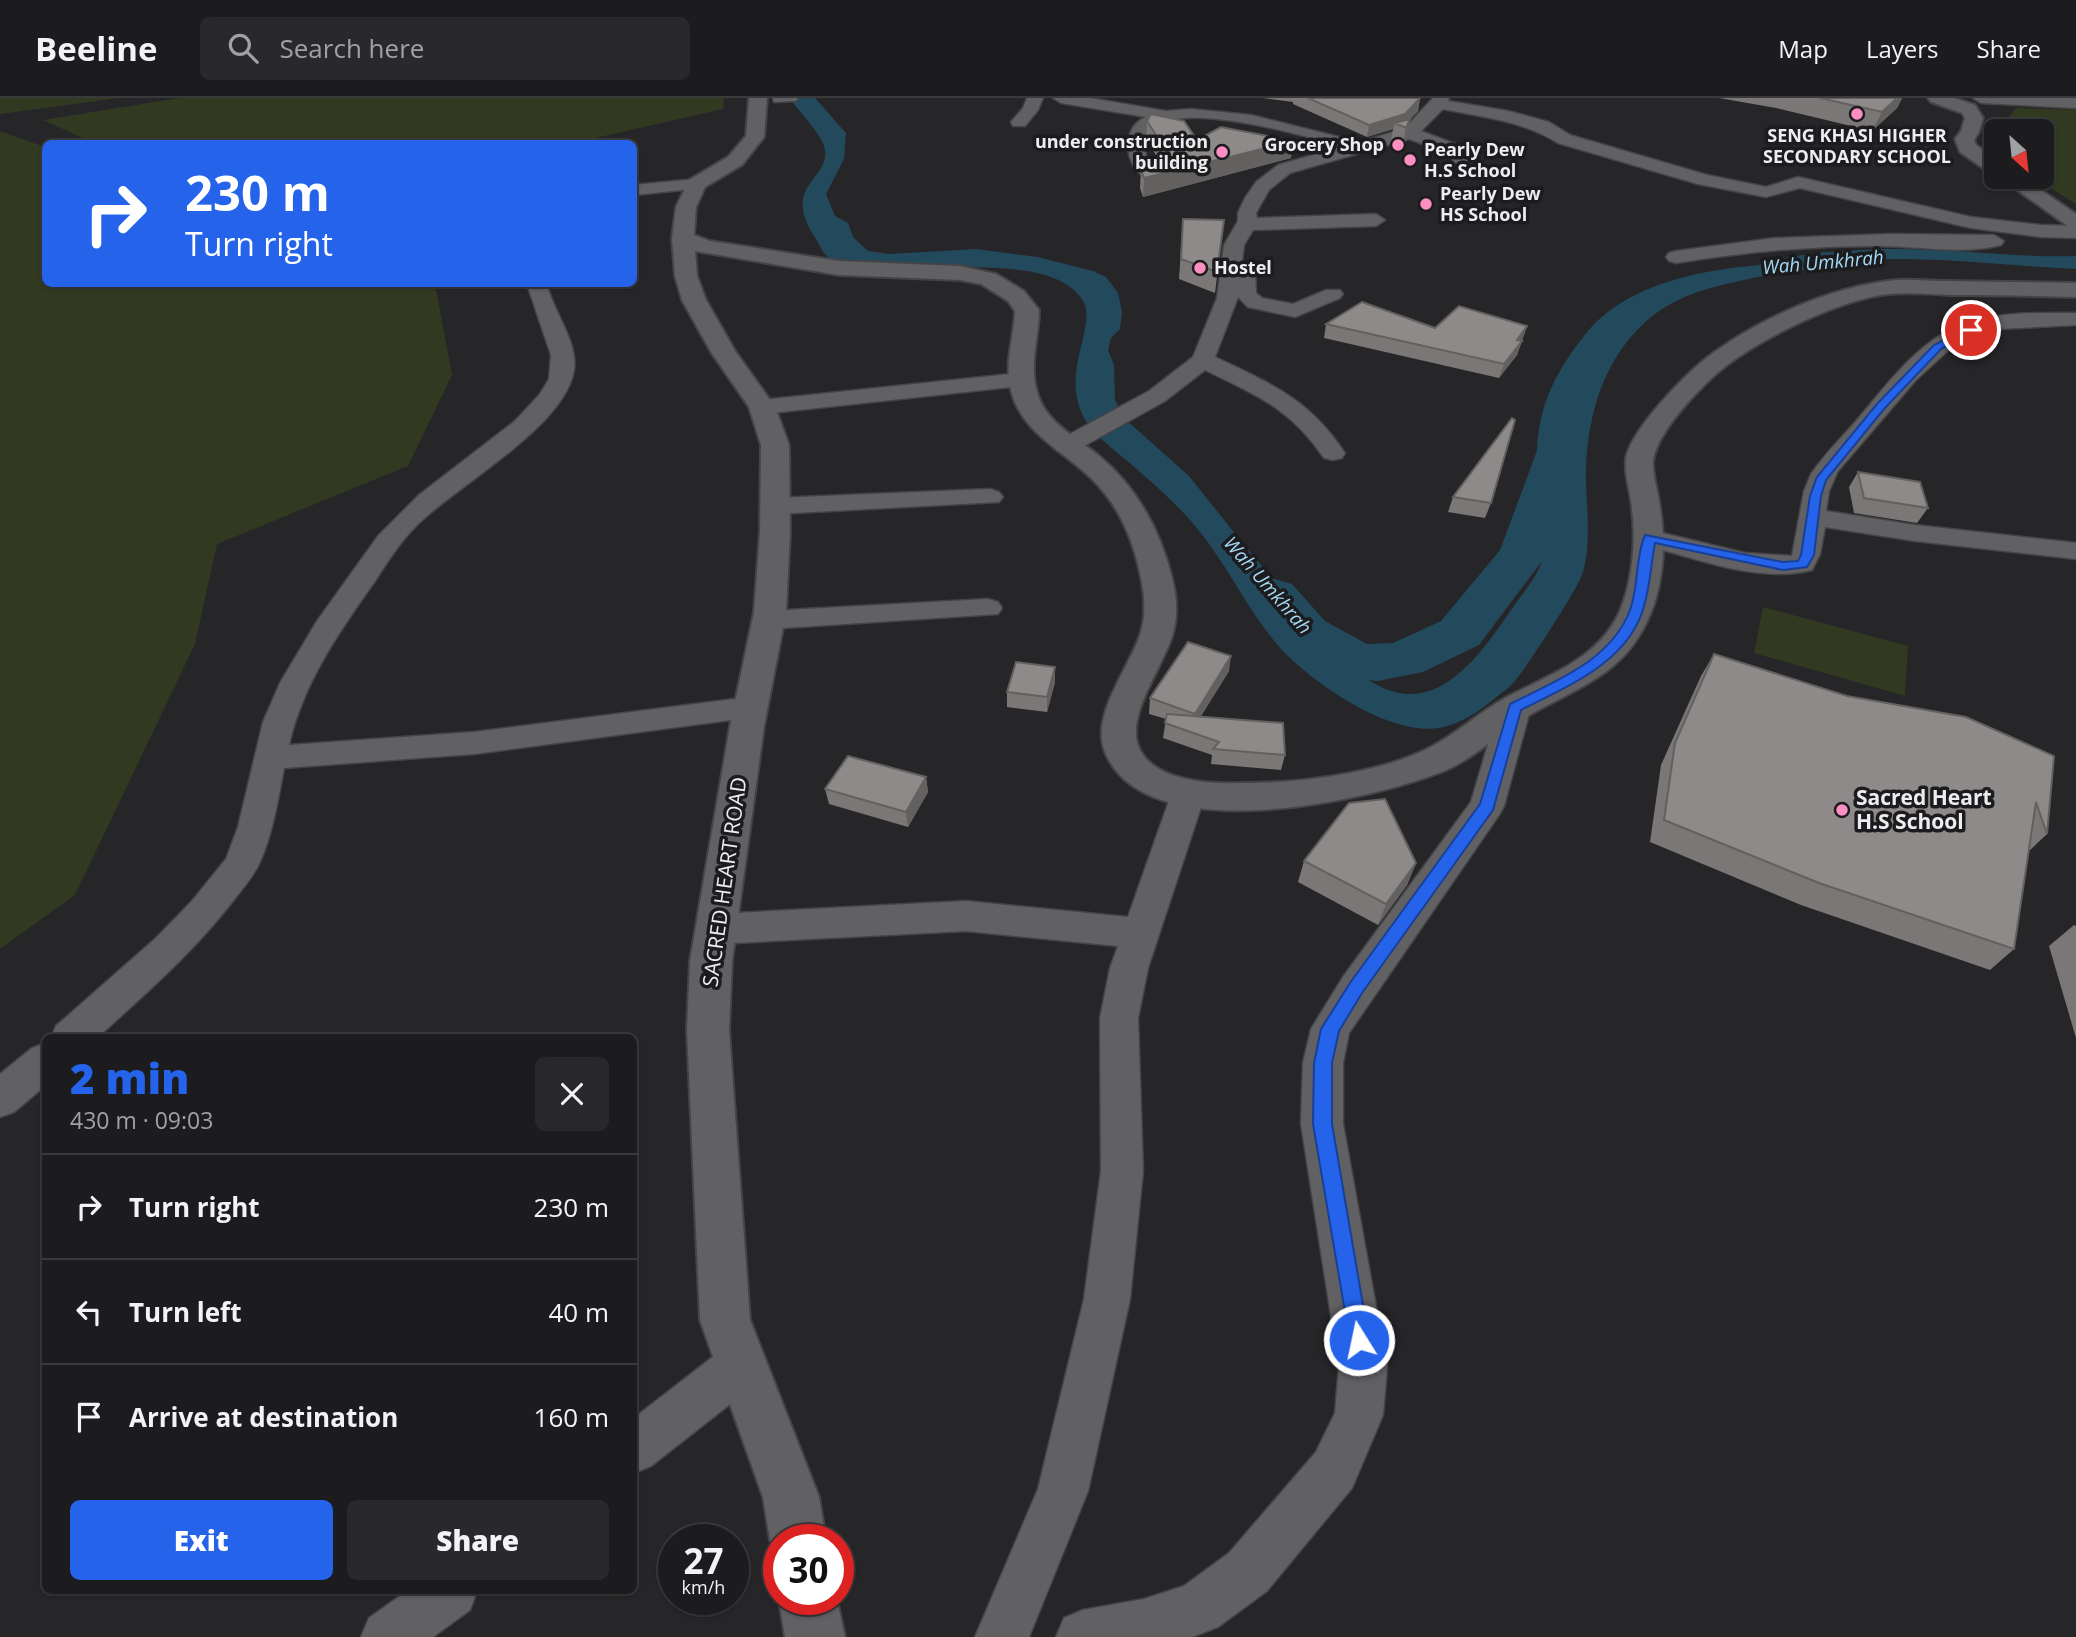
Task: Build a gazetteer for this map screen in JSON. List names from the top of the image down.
{
  "streets": {
    "street": ["SACRED HEART ROAD"]
  },
  "water": ["Wah Umkhrah"],
  "places": [
    "SENG KHASI HIGHER SECONDARY SCHOOL",
    "Grocery Shop",
    "under construction building",
    "Pearly Dew H.S School",
    "Pearly Dew HS School",
    "Hostel",
    "Sacred Heart H.S School"
  ],
  "north": "bottom right",
  "page": {
    "header": "Beeline",
    "search": "Search here",
    "nav": ["Map", "Layers", "Share"],
    "turn": ["230 m", "Turn right"],
    "heading": ["2 min", "430 m · 09:03"],
    "list": [
      {
        "name": "Turn right",
        "value": "230 m"
      },
      {
        "name": "Turn left",
        "value": "40 m"
      },
      {
        "name": "Arrive at destination",
        "value": "160 m"
      }
    ],
    "buttons": ["Exit", "Share"],
    "speed": "27 km/h",
    "limit": "30"
  }
}
